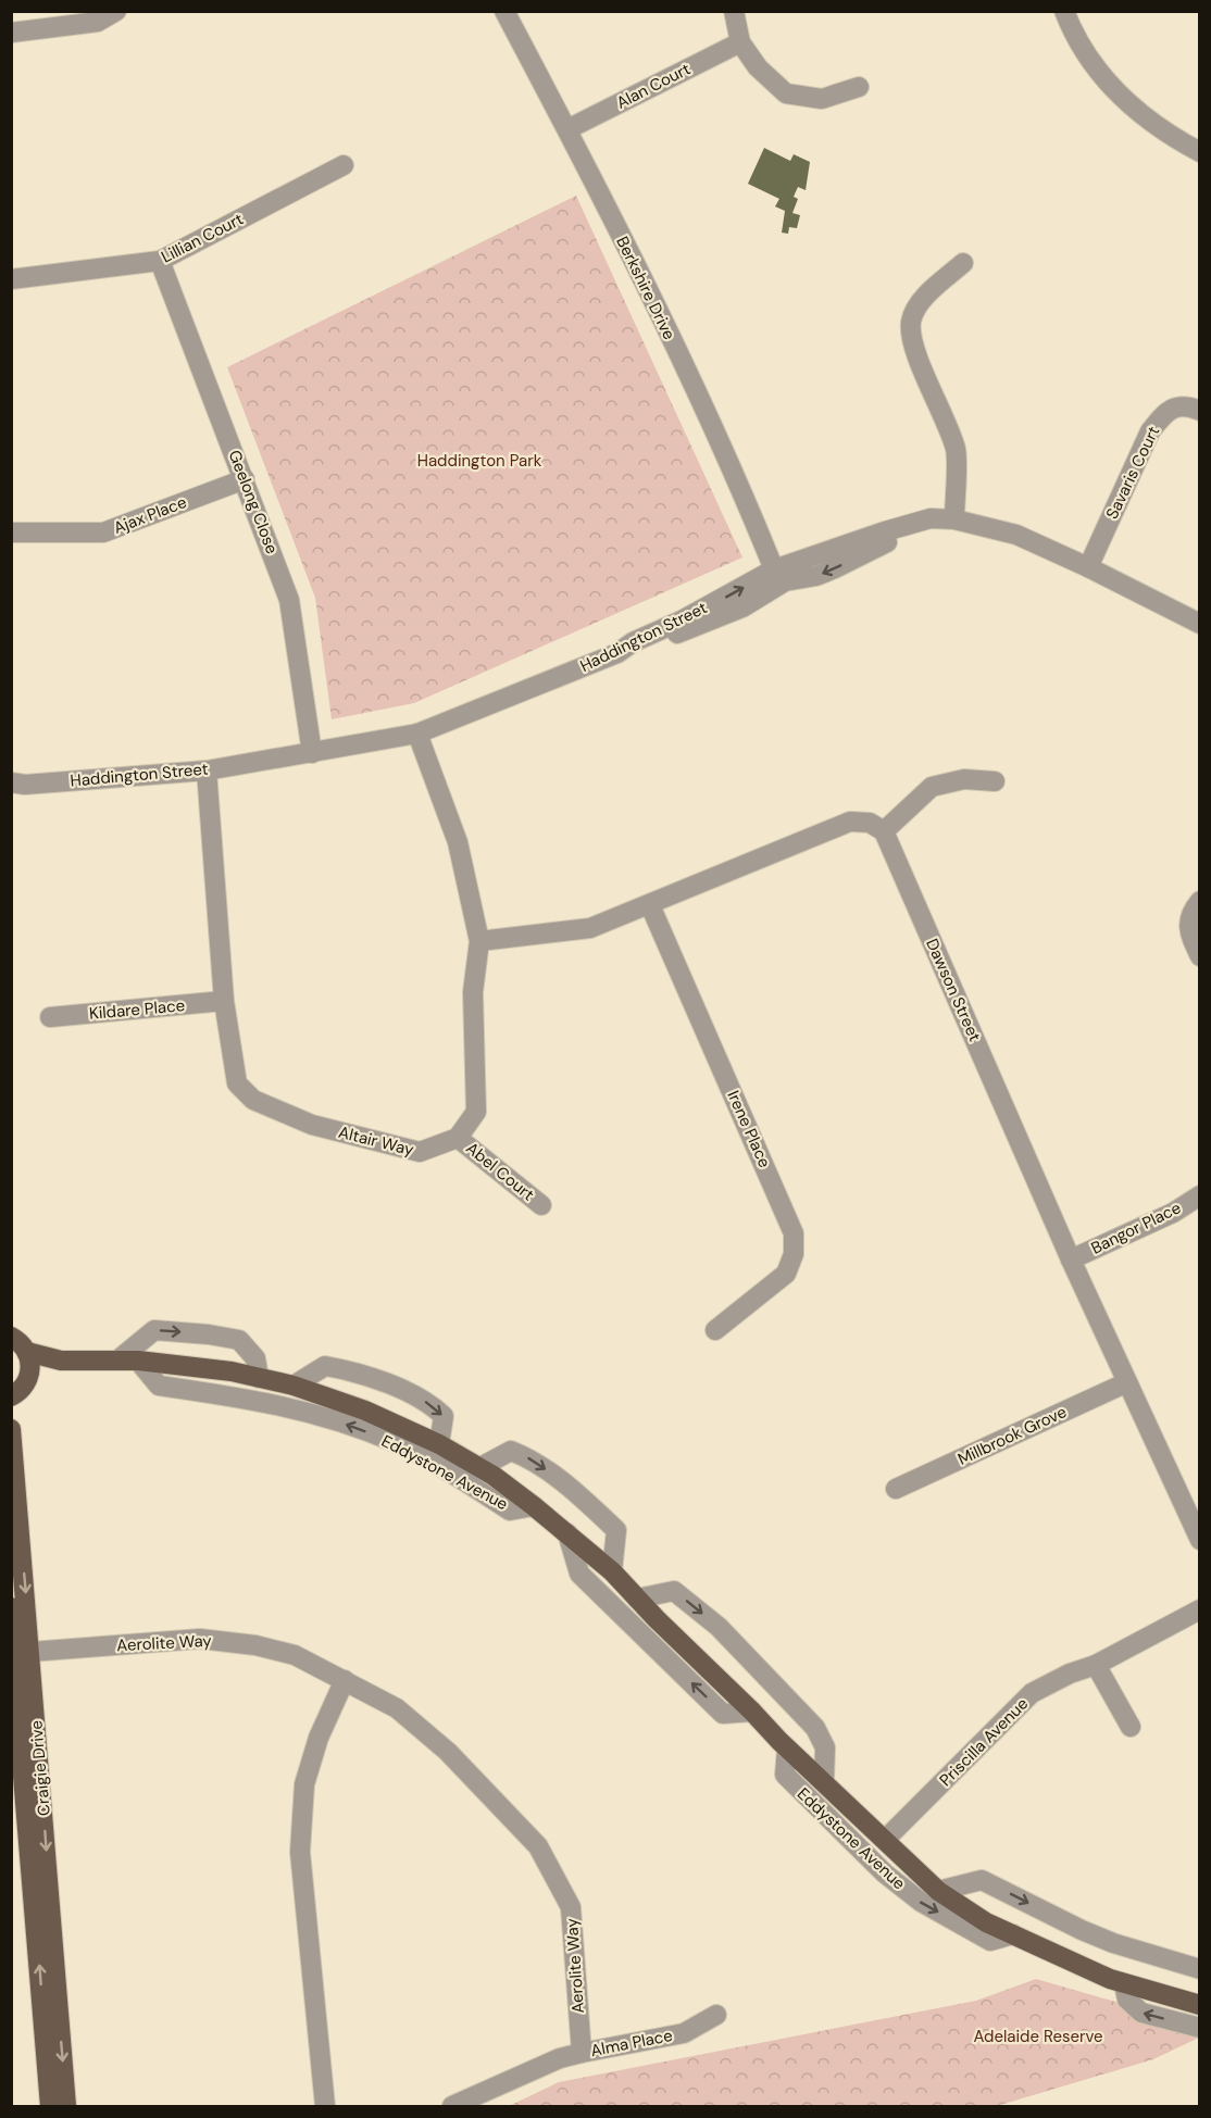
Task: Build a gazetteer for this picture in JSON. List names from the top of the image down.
{
  "streets": {
    "main road": ["Eddystone Avenue", "Craigie Drive"],
    "street": [
      "Alan Court",
      "Lillian Court",
      "Berkshire Drive",
      "Savaris Court",
      "Geelong Close",
      "Ajax Place",
      "Haddington Street",
      "Dawson Street",
      "Kildare Place",
      "Irene Place",
      "Altair Way",
      "Abel Court",
      "Bangor Place",
      "Millbrook Grove",
      "Aerolite Way",
      "Priscilla Avenue",
      "Alma Place"
    ]
  },
  "crossings": [
    ["Alan Court", "Berkshire Drive"],
    ["Lillian Court", "Geelong Close"],
    ["Berkshire Drive", "Haddington Street"],
    ["Savaris Court", "Haddington Street"],
    ["Geelong Close", "Ajax Place"],
    ["Geelong Close", "Haddington Street"],
    ["Haddington Street", "Altair Way"],
    ["Dawson Street", "Bangor Place"],
    ["Dawson Street", "Millbrook Grove"],
    ["Kildare Place", "Altair Way"],
    ["Altair Way", "Abel Court"],
    ["Eddystone Avenue", "Priscilla Avenue"],
    ["Aerolite Way", "Craigie Drive"],
    ["Aerolite Way", "Alma Place"]
  ],
  "parks": ["Haddington Park", "Adelaide Reserve"]
}
